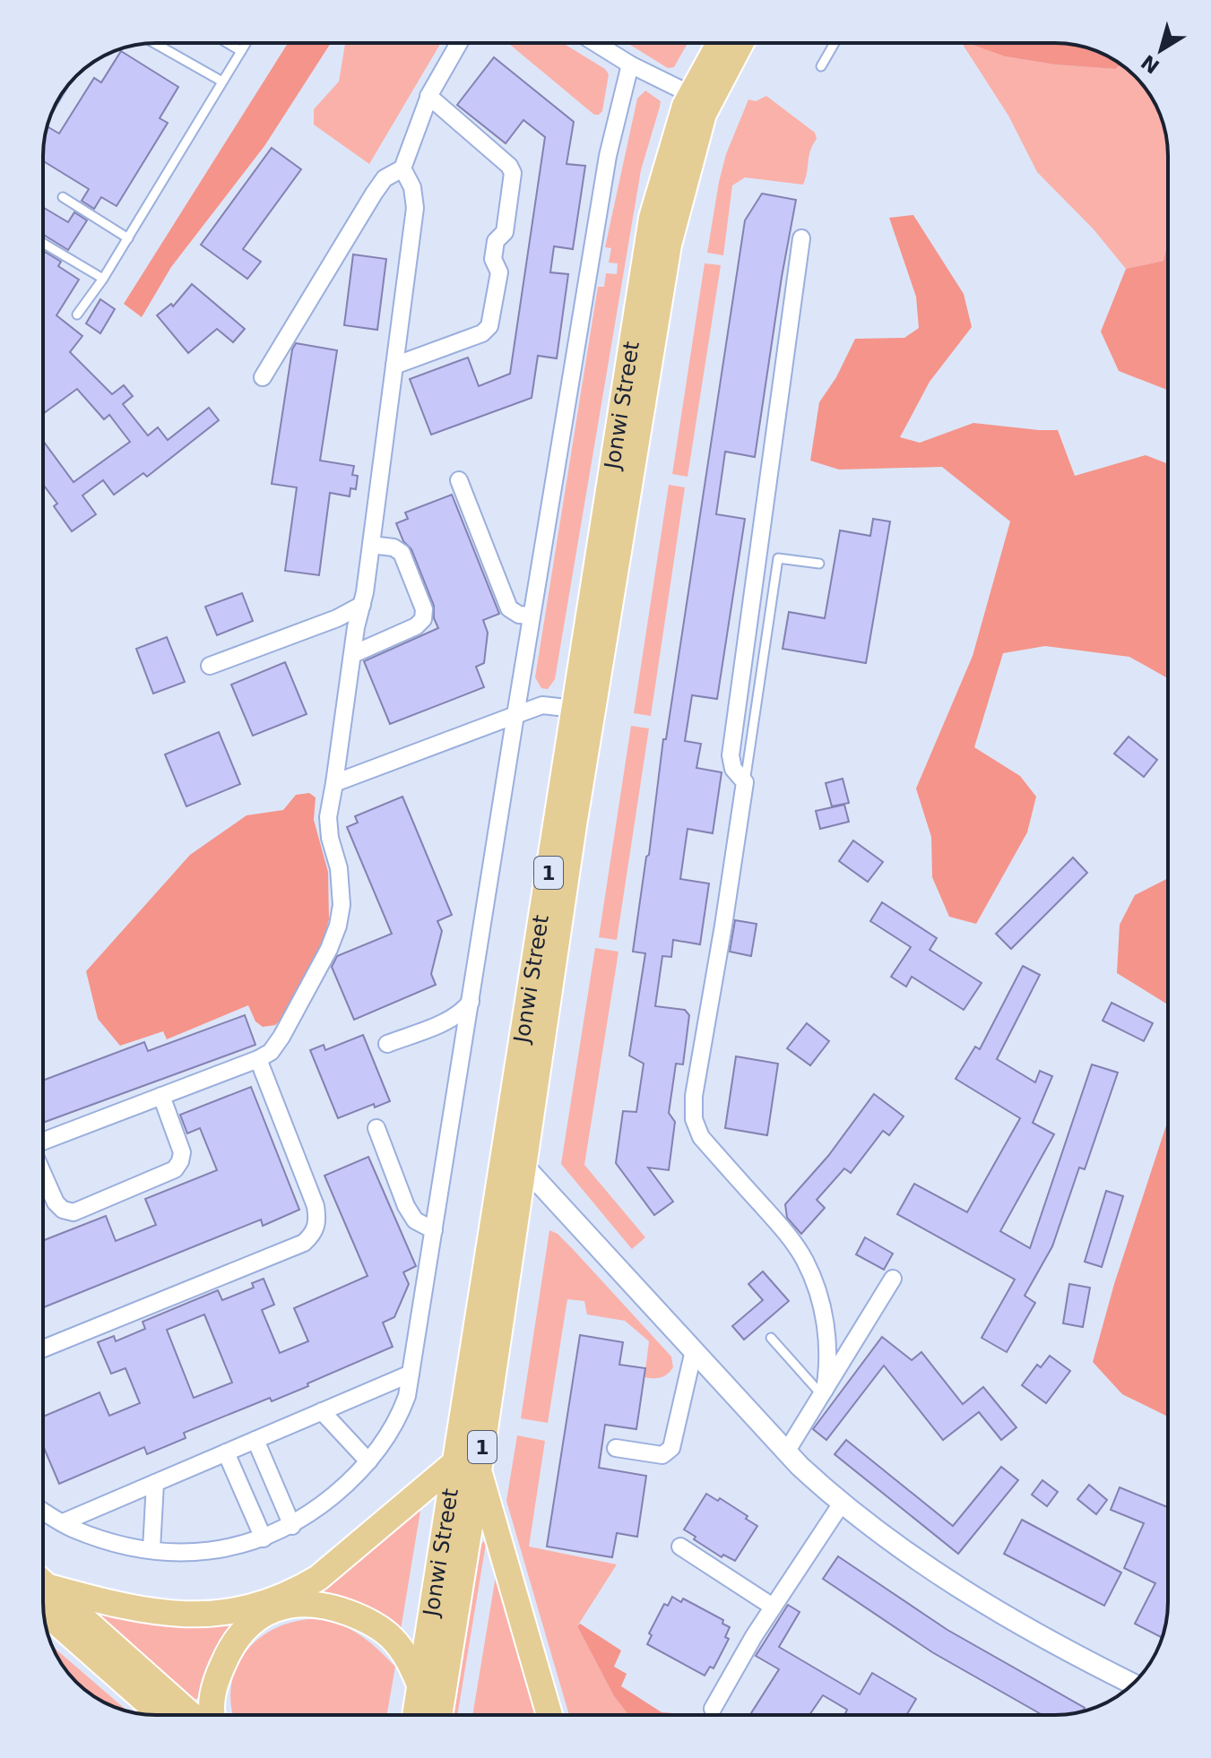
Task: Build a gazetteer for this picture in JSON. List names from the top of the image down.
{
  "streets": {
    "main road": ["Jonwi Street", "1"]
  },
  "north": "bottom left"
}
